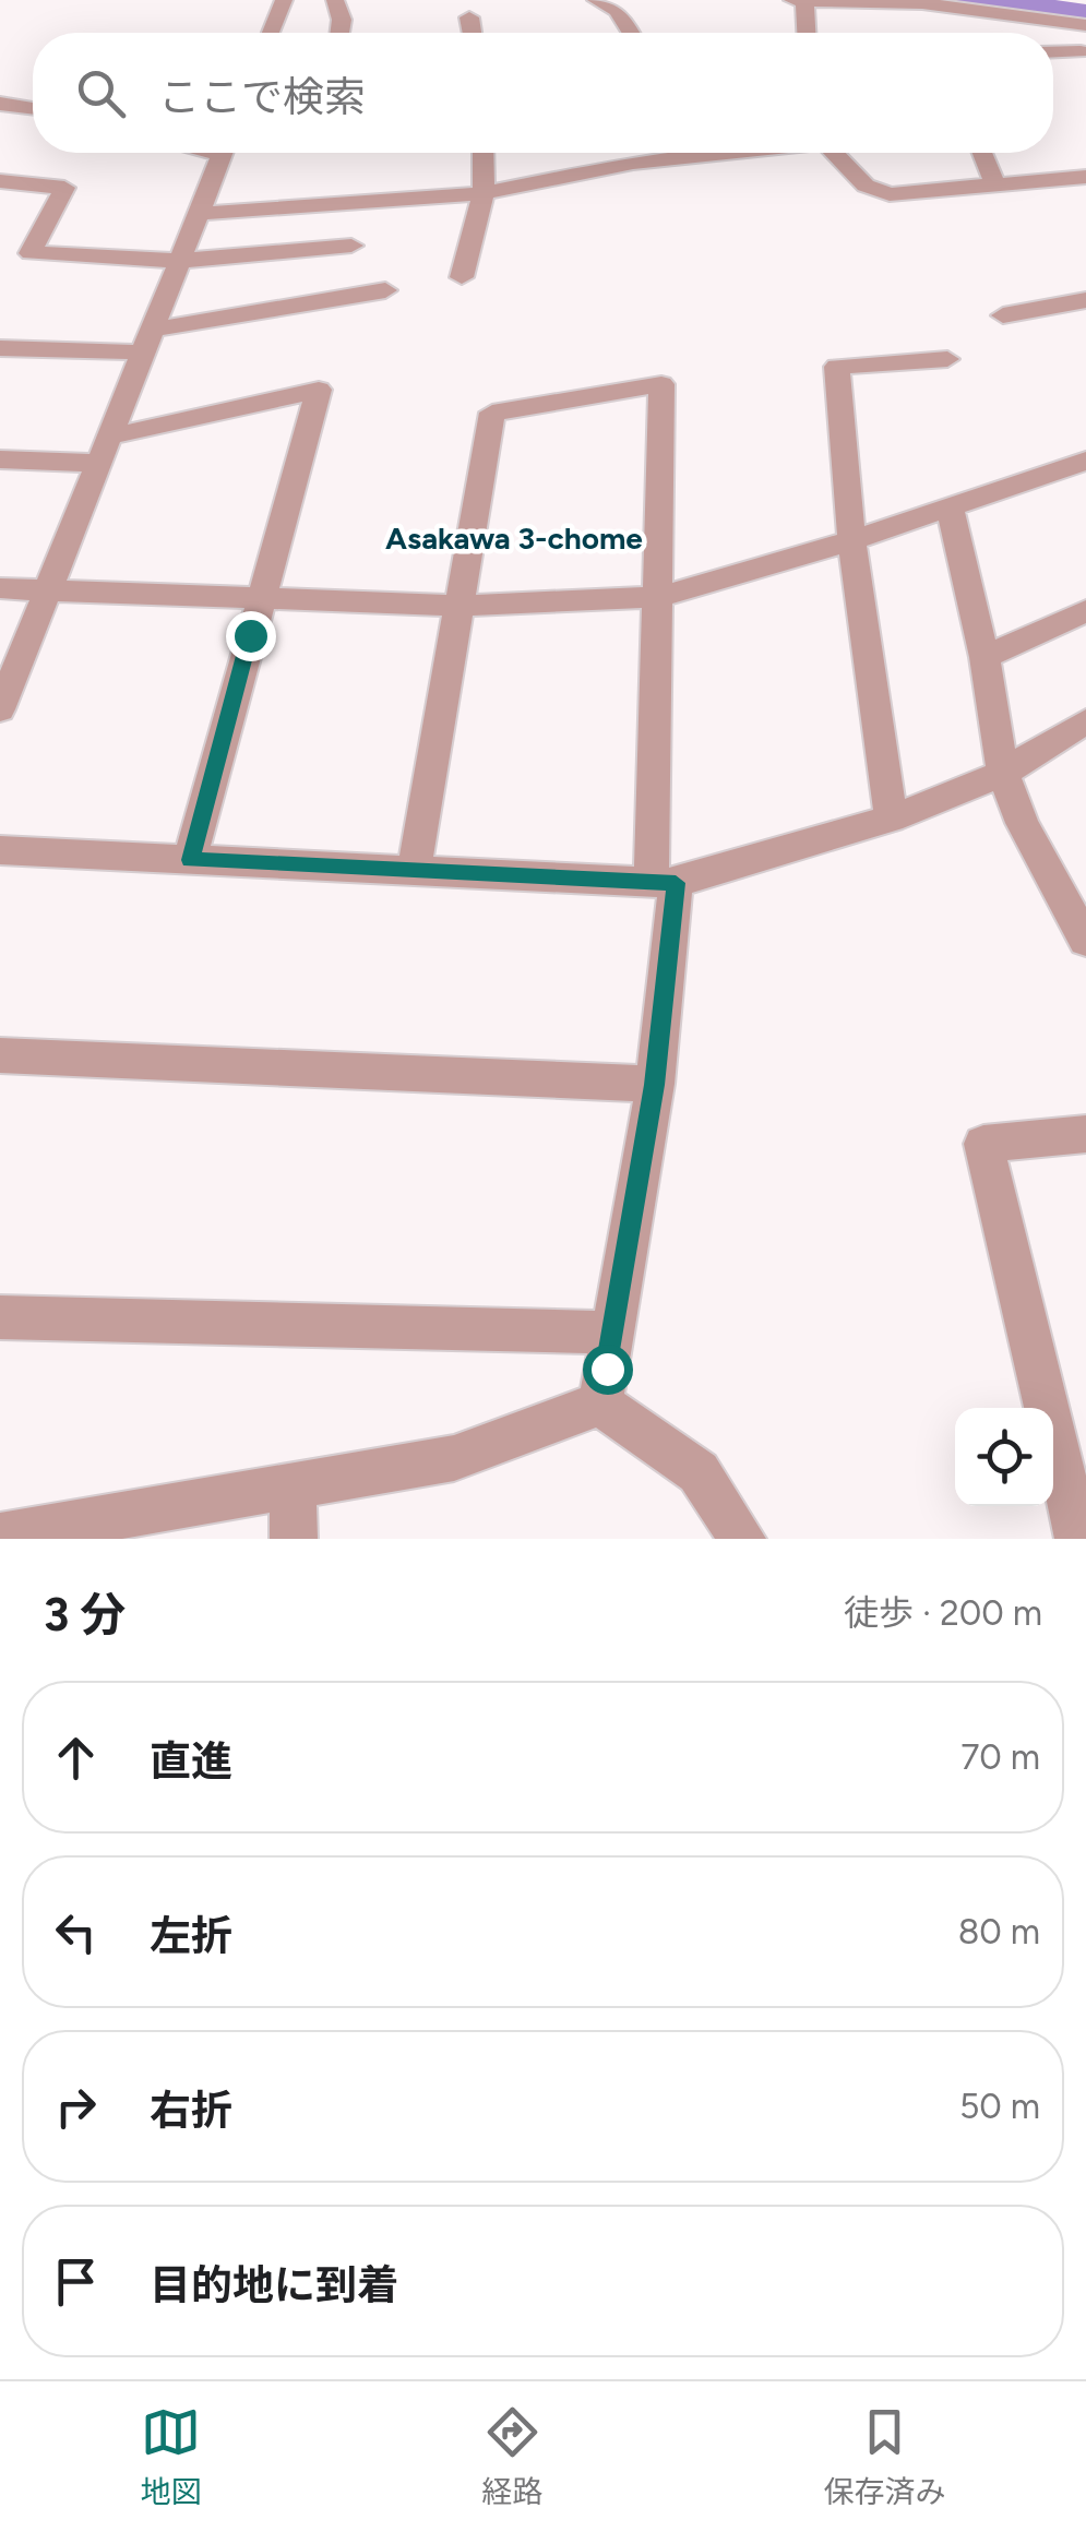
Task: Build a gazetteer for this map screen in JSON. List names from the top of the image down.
{
  "districts": ["Asakawa 3-chome"],
  "page": {
    "search": "ここで検索",
    "heading": ["3 分", "徒歩 · 200 m"],
    "list": [
      ["直進", "70 m"],
      ["左折", "80 m"],
      ["右折", "50 m"],
      "目的地に到着"
    ],
    "nav": ["地図", "経路", "保存済み"]
  }
}
